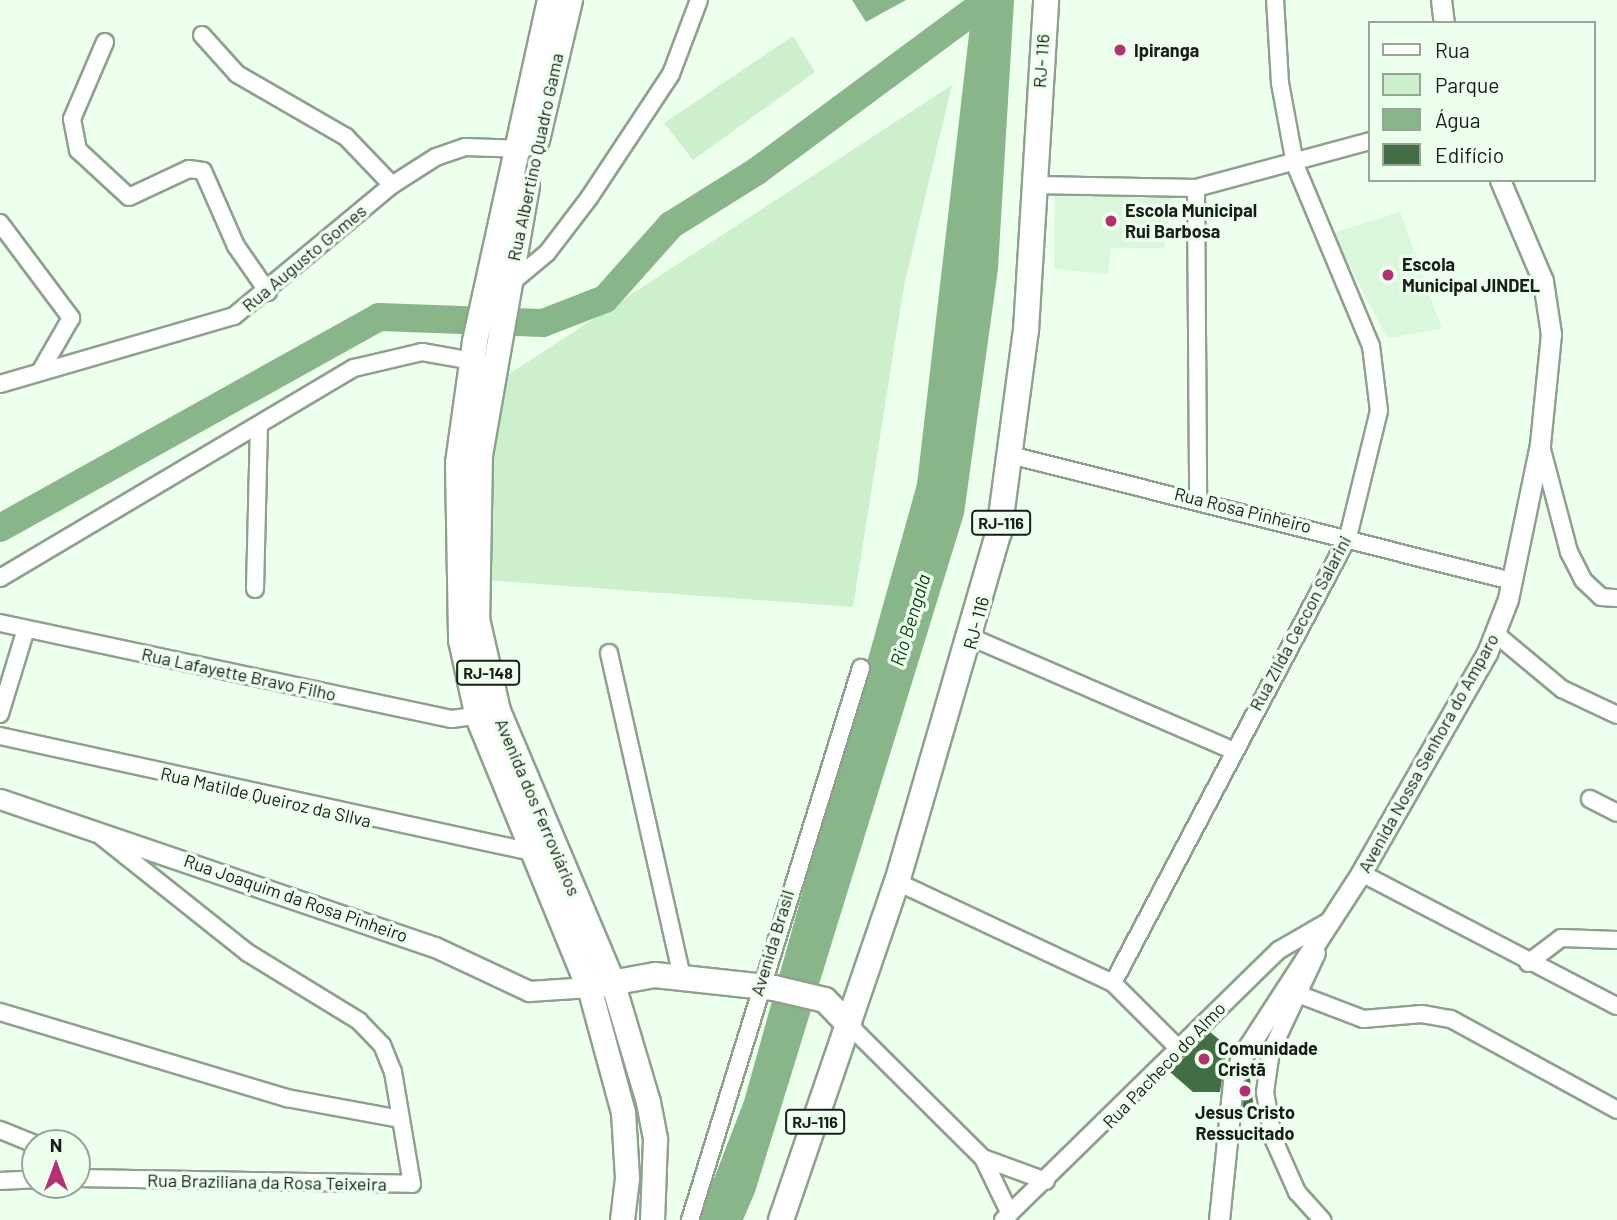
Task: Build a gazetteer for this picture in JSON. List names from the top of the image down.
{
  "streets": {
    "main road": [
      "RJ- 116",
      "Rua Albertino Quadro Gama",
      "RJ-116",
      "RJ-148",
      "Avenida dos Ferroviários"
    ],
    "street": [
      "Rua Augusto Gomes",
      "Rua Rosa Pinheiro",
      "Rua Zilda Ceccon Salarini",
      "Rua Lafayette Bravo Filho",
      "Avenida Nossa Senhora do Amparo",
      "Rua Matilde Queiroz da SIlva",
      "Rua Joaquim da Rosa Pinheiro",
      "Avenida Brasil",
      "Rua Pacheco do Almo",
      "Rua Braziliana da Rosa Teixeira"
    ]
  },
  "crossings": [
    ["RJ- 116", "Rua Rosa Pinheiro"],
    ["Rua Albertino Quadro Gama", "Rua Augusto Gomes"],
    ["Rua Albertino Quadro Gama", "RJ-148"],
    ["Rua Rosa Pinheiro", "Rua Zilda Ceccon Salarini"],
    ["Rua Rosa Pinheiro", "Avenida Nossa Senhora do Amparo"],
    ["RJ-148", "Rua Lafayette Bravo Filho"],
    ["RJ-148", "Rua Matilde Queiroz da SIlva"],
    ["RJ-148", "Avenida dos Ferroviários"],
    ["RJ-148", "Rua Joaquim da Rosa Pinheiro"],
    ["Avenida Nossa Senhora do Amparo", "Rua Pacheco do Almo"],
    ["Rua Matilde Queiroz da SIlva", "Avenida dos Ferroviários"],
    ["Avenida dos Ferroviários", "Rua Joaquim da Rosa Pinheiro"],
    ["Rua Joaquim da Rosa Pinheiro", "Rua Braziliana da Rosa Teixeira"]
  ],
  "water": ["Rio Bengala"],
  "places": [
    "Ipiranga",
    "Escola Municipal Rui Barbosa",
    "Escola Municipal JINDEL",
    "Comunidade Cristã",
    "Jesus Cristo Ressucitado"
  ],
  "legend": [
    "Rua",
    "Parque",
    "Água",
    "Edifício"
  ],
  "north": "top"
}
